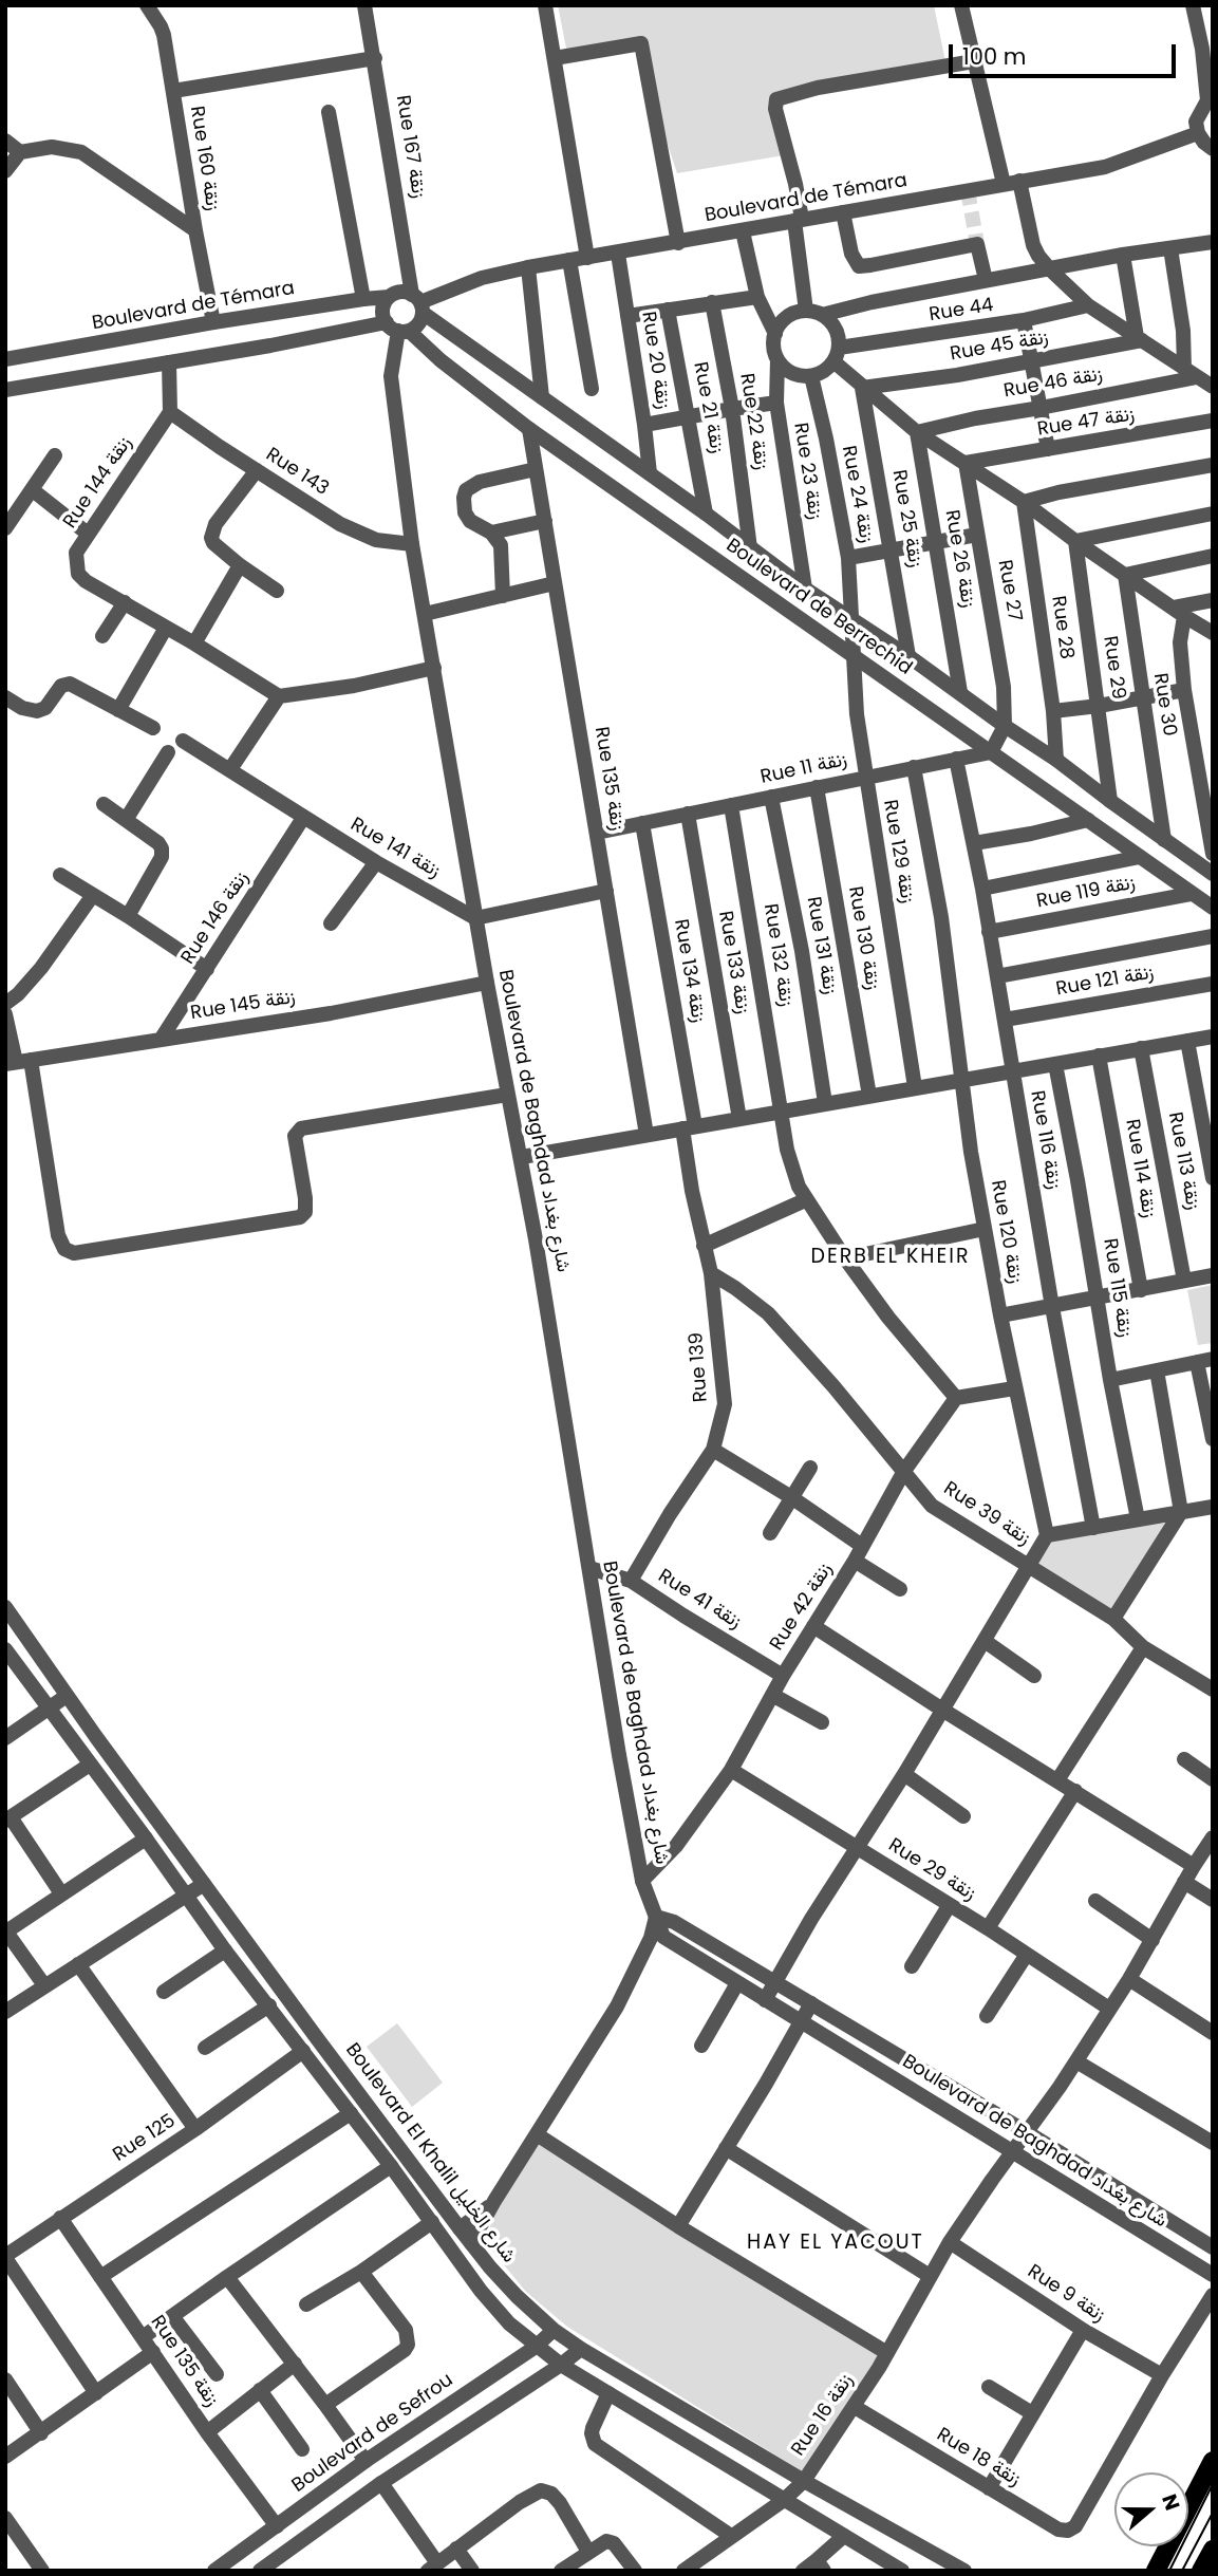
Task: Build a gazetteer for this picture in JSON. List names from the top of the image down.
{
  "streets": {
    "street": [
      "Rue 167 زنقة",
      "Rue 160 زنقة",
      "Boulevard de Témara",
      "Rue 44",
      "Rue 45 زنقة",
      "Rue 20 زنقة",
      "Rue 46 زنقة",
      "Rue 21 زنقة",
      "Rue 22 زنقة",
      "Rue 47 زنقة",
      "Rue 23 زنقة",
      "Rue 143",
      "Rue 144 زنقة",
      "Rue 24 زنقة",
      "Rue 25 زنقة",
      "Rue 26 زنقة",
      "Rue 27",
      "Boulevard de Berrechid",
      "Rue 28",
      "Rue 29",
      "Rue 30",
      "Rue 11 زنقة",
      "Rue 135 زنقة",
      "Rue 141 زنقة",
      "Rue 129 زنقة",
      "Rue 119 زنقة",
      "Rue 146 زنقة",
      "Rue 130 زنقة",
      "Rue 131 زنقة",
      "Rue 132 زنقة",
      "Rue 133 زنقة",
      "Rue 134 زنقة",
      "Rue 121 زنقة",
      "Rue 145 زنقة",
      "Boulevard de Baghdad شارع بغداد",
      "Rue 116 زنقة",
      "Rue 113 زنقة",
      "Rue 114 زنقة",
      "Rue 120 زنقة",
      "Rue 115 زنقة",
      "Rue 139",
      "Rue 39 زنقة",
      "Rue 41 زنقة",
      "Rue 42 زنقة",
      "Rue 29 زنقة",
      "Rue 125",
      "Boulevard El Khalil شارع الخليل",
      "Rue 9 زنقة",
      "Rue 16 زنقة",
      "Boulevard de Sefrou",
      "Rue 18 زنقة"
    ]
  },
  "crossings": [
    ["Rue 167 زنقة", "Boulevard de Témara"],
    ["Rue 167 زنقة", "Boulevard de Berrechid"],
    ["Rue 167 زنقة", "Boulevard de Baghdad شارع بغداد"],
    ["Rue 160 زنقة", "Boulevard de Témara"],
    ["Boulevard de Témara", "Rue 20 زنقة"],
    ["Boulevard de Témara", "Boulevard de Berrechid"],
    ["Boulevard de Témara", "Boulevard de Baghdad شارع بغداد"],
    ["Rue 44", "Rue 23 زنقة"],
    ["Rue 44", "Rue 24 زنقة"],
    ["Rue 45 زنقة", "Rue 25 زنقة"],
    ["Rue 20 زنقة", "Boulevard de Berrechid"],
    ["Rue 46 زنقة", "Rue 26 زنقة"],
    ["Rue 21 زنقة", "Boulevard de Berrechid"],
    ["Rue 22 زنقة", "Boulevard de Berrechid"],
    ["Rue 47 زنقة", "Rue 27"],
    ["Rue 23 زنقة", "Rue 24 زنقة"],
    ["Rue 23 زنقة", "Boulevard de Berrechid"],
    ["Rue 143", "Rue 144 زنقة"],
    ["Rue 143", "Boulevard de Baghdad شارع بغداد"],
    ["Rue 24 زنقة", "Boulevard de Berrechid"],
    ["Rue 24 زنقة", "Rue 129 زنقة"],
    ["Rue 25 زنقة", "Boulevard de Berrechid"],
    ["Rue 26 زنقة", "Boulevard de Berrechid"],
    ["Rue 27", "Boulevard de Berrechid"],
    ["Boulevard de Berrechid", "Rue 28"],
    ["Boulevard de Berrechid", "Rue 29"],
    ["Boulevard de Berrechid", "Rue 30"],
    ["Boulevard de Berrechid", "Rue 11 زنقة"],
    ["Boulevard de Berrechid", "Rue 135 زنقة"],
    ["Boulevard de Berrechid", "Rue 129 زنقة"],
    ["Boulevard de Berrechid", "Rue 119 زنقة"],
    ["Boulevard de Berrechid", "Boulevard de Baghdad شارع بغداد"],
    ["Rue 11 زنقة", "Rue 135 زنقة"],
    ["Rue 11 زنقة", "Rue 129 زنقة"],
    ["Rue 11 زنقة", "Rue 130 زنقة"],
    ["Rue 11 زنقة", "Rue 131 زنقة"],
    ["Rue 11 زنقة", "Rue 132 زنقة"],
    ["Rue 11 زنقة", "Rue 133 زنقة"],
    ["Rue 11 زنقة", "Rue 134 زنقة"],
    ["Rue 11 زنقة", "Rue 116 زنقة"],
    ["Rue 11 زنقة", "Rue 120 زنقة"],
    ["Rue 135 زنقة", "Rue 125"],
    ["Rue 135 زنقة", "Boulevard de Sefrou"],
    ["Rue 141 زنقة", "Rue 146 زنقة"],
    ["Rue 141 زنقة", "Boulevard de Baghdad شارع بغداد"],
    ["Rue 119 زنقة", "Rue 116 زنقة"],
    ["Rue 146 زنقة", "Rue 145 زنقة"],
    ["Rue 132 زنقة", "Rue 42 زنقة"],
    ["Rue 134 زنقة", "Rue 139"],
    ["Rue 121 زنقة", "Rue 116 زنقة"],
    ["Rue 145 زنقة", "Boulevard de Baghdad شارع بغداد"],
    ["Boulevard de Baghdad شارع بغداد", "Rue 41 زنقة"],
    ["Boulevard de Baghdad شارع بغداد", "Rue 42 زنقة"],
    ["Boulevard de Baghdad شارع بغداد", "Rue 16 زنقة"],
    ["Rue 139", "Rue 39 زنقة"],
    ["Rue 139", "Rue 41 زنقة"],
    ["Rue 39 زنقة", "Rue 42 زنقة"],
    ["Rue 41 زنقة", "Rue 42 زنقة"],
    ["Rue 42 زنقة", "Rue 29 زنقة"],
    ["Rue 125", "Boulevard El Khalil شارع الخليل"],
    ["Boulevard El Khalil شارع الخليل", "Rue 16 زنقة"],
    ["Boulevard El Khalil شارع الخليل", "Boulevard de Sefrou"],
    ["Rue 9 زنقة", "Rue 16 زنقة"],
    ["Rue 9 زنقة", "Rue 18 زنقة"],
    ["Rue 16 زنقة", "Rue 18 زنقة"]
  ],
  "districts": ["DERB EL KHEIR", "HAY EL YACOUT"],
  "scale_bar": "100 m",
  "north": "right"
}
